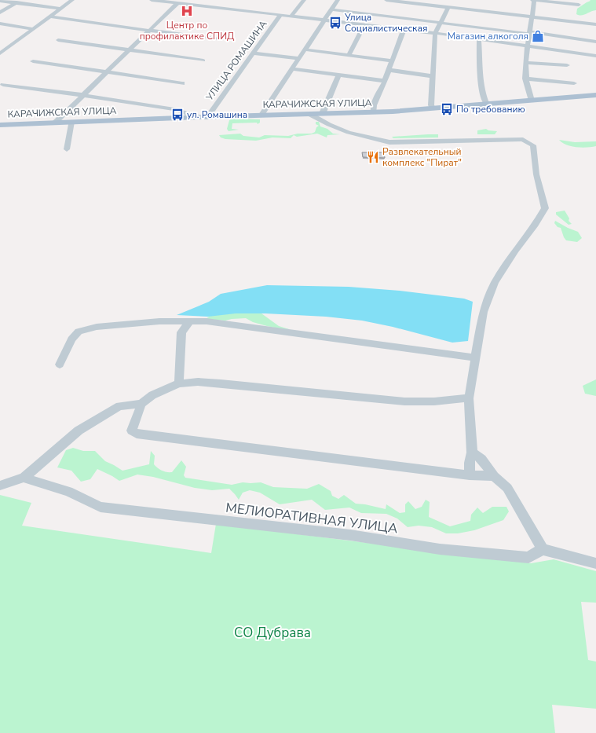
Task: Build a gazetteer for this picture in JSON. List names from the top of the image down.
{
  "streets": {
    "main road": ["КАРАЧИЖСКАЯ УЛИЦА"],
    "street": ["УЛИЦА РОМАШИНА", "МЕЛИОРАТИВНАЯ УЛИЦА"]
  },
  "crossings": [
    ["УЛИЦА РОМАШИНА", "КАРАЧИЖСКАЯ УЛИЦА"]
  ],
  "parks": ["СО Дубрава"],
  "places": {
    "hospital": ["Центр по профилактике СПИД"],
    "bus stop": ["Улица Социалистическая", "По требованию", "ул. Ромашина"],
    "shop": ["Магазин алкоголя"],
    "restaurant": ["Развлекательный комплекс \"Пират\""]
  }
}
